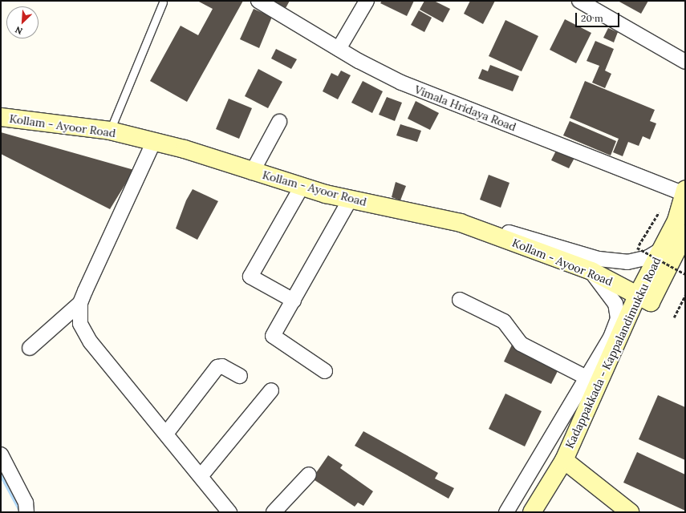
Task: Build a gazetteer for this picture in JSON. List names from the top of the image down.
{
  "streets": {
    "main road": ["Kollam - Ayoor Road", "Kadappakkada - Kappalandimukku Road"],
    "street": ["Vimala Hridaya Road"]
  },
  "crossings": [
    ["Vimala Hridaya Road", "Kadappakkada - Kappalandimukku Road"],
    ["Kollam - Ayoor Road", "Kadappakkada - Kappalandimukku Road"]
  ],
  "scale_bar": "20 m",
  "north": "bottom left"
}
